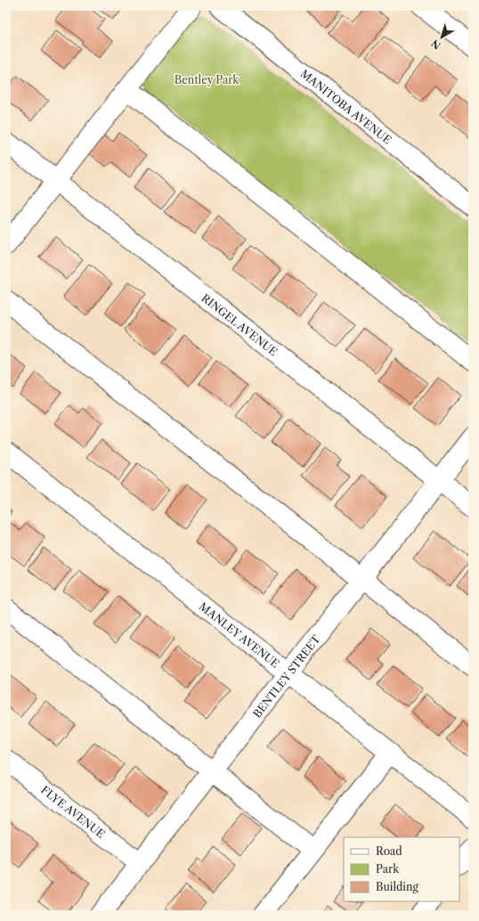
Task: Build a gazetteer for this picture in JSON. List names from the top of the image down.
{
  "streets": {
    "street": [
      "MANITOBA AVENUE",
      "RINGEL AVENUE",
      "MANLEY AVENUE",
      "BENTLEY STREET",
      "FLYE AVENUE"
    ]
  },
  "crossings": [
    ["RINGEL AVENUE", "BENTLEY STREET"],
    ["MANLEY AVENUE", "BENTLEY STREET"],
    ["BENTLEY STREET", "FLYE AVENUE"]
  ],
  "parks": ["Bentley Park"],
  "legend": ["Road", "Park", "Building"],
  "north": "bottom left"
}
